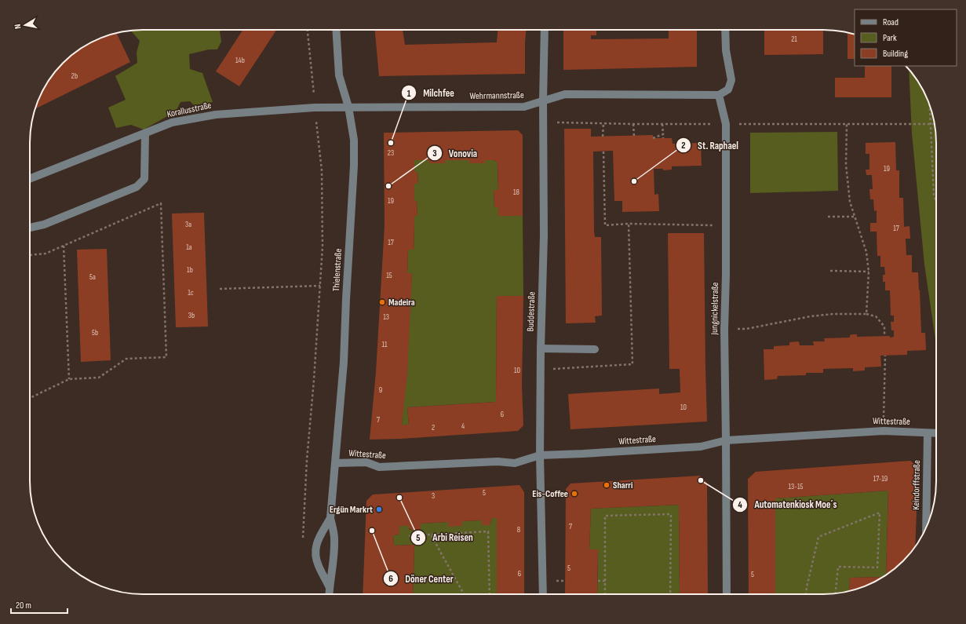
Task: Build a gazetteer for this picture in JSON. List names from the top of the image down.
{
  "streets": {
    "street": [
      "Wehrmannstraße",
      "Korallusstraße",
      "Thielenstraße",
      "Jungnickelstraße",
      "Buddestraße",
      "Wittestraße",
      "Keindorffstraße"
    ]
  },
  "crossings": [
    ["Wehrmannstraße", "Korallusstraße"],
    ["Wehrmannstraße", "Thielenstraße"],
    ["Wehrmannstraße", "Jungnickelstraße"],
    ["Wehrmannstraße", "Buddestraße"],
    ["Korallusstraße", "Thielenstraße"],
    ["Thielenstraße", "Wittestraße"],
    ["Jungnickelstraße", "Wittestraße"],
    ["Buddestraße", "Wittestraße"],
    ["Wittestraße", "Keindorffstraße"]
  ],
  "places": [
    "Milchfee",
    "St. Raphael",
    "Vonovia",
    "Madeira",
    "Automatenkiosk Moe´s",
    "Sharri",
    "Eis-Coffee",
    "Arbi Reisen",
    "Ergün Markrt",
    "Döner Center"
  ],
  "house_numbers": [
    "21",
    "14b",
    "2b",
    "23",
    "19",
    "18",
    "19",
    "3a",
    "17",
    "17",
    "1a",
    "1b",
    "15",
    "5a",
    "1c",
    "3b",
    "13",
    "5b",
    "11",
    "10",
    "9",
    "10",
    "6",
    "7",
    "4",
    "2",
    "17-19",
    "13-15",
    "5",
    "3",
    "7",
    "8",
    "5",
    "6",
    "5"
  ],
  "legend": ["Road", "Park", "Building"],
  "scale_bar": "20 m",
  "north": "left"
}
